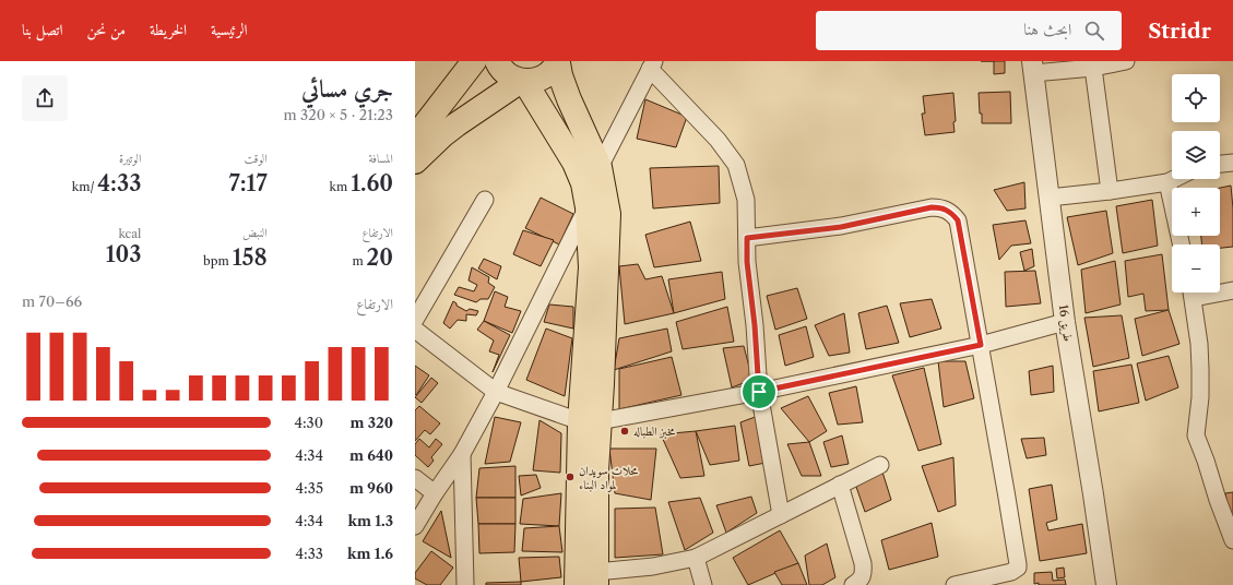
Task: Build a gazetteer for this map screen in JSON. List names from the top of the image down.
{
  "streets": {
    "street": ["طريق 16"]
  },
  "places": ["مخبز الطباله", "محلات سويدان لمواد البناء"],
  "page": {
    "header": "Stridr",
    "search": "ابحث هنا",
    "nav": [
      "الرئيسية",
      "الخريطة",
      "من نحن",
      "اتصل بنا"
    ],
    "heading": ["جري مسائي", "21:23 · 5 × 320 m"],
    "map_buttons": ["+", "−"],
    "stats": [
      ["المسافة", "1.60 km"],
      ["الوقت", "7:17"],
      ["الوتيرة", "4:33 /km"],
      ["الارتفاع", "20 m"],
      ["النبض", "158 bpm"],
      ["kcal", "103"]
    ],
    "chart": ["الارتفاع", "66–70 m"],
    "list": [
      {
        "name": "320 m",
        "note": "4:30"
      },
      {
        "name": "640 m",
        "note": "4:34"
      },
      {
        "name": "960 m",
        "note": "4:35"
      },
      {
        "name": "1.3 km",
        "note": "4:34"
      },
      {
        "name": "1.6 km",
        "note": "4:33"
      }
    ]
  }
}
